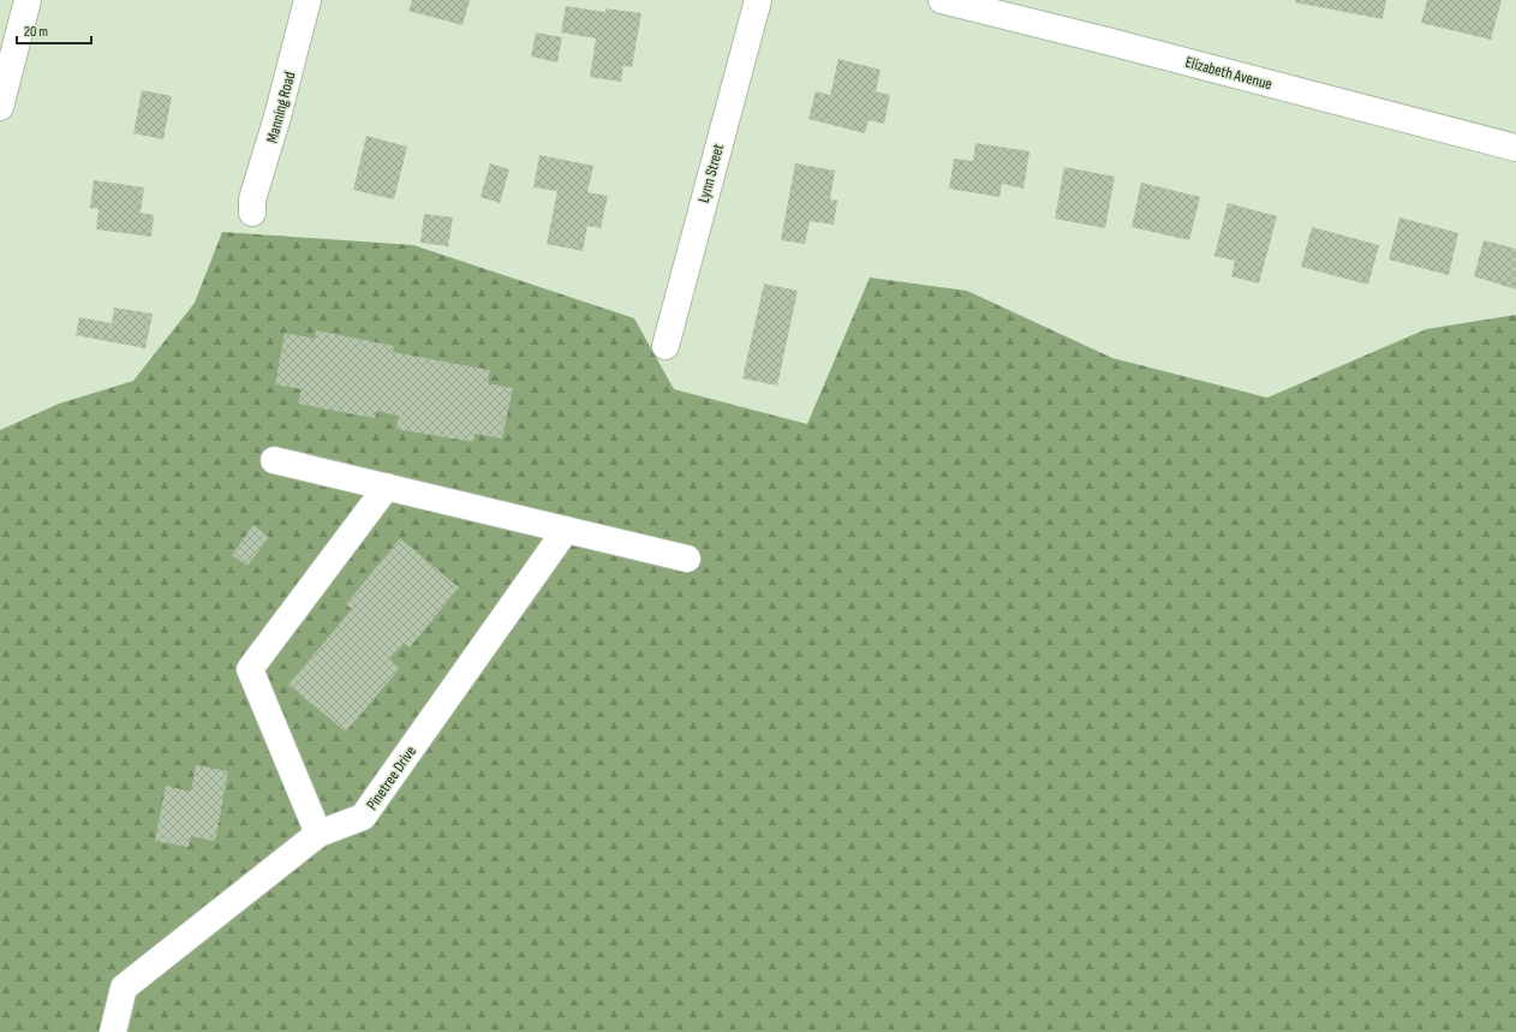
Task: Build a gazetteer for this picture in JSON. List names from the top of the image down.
{
  "streets": {
    "street": [
      "Elizabeth Avenue",
      "Manning Road",
      "Lynn Street",
      "Pinetree Drive"
    ]
  },
  "scale_bar": "20 m"
}
